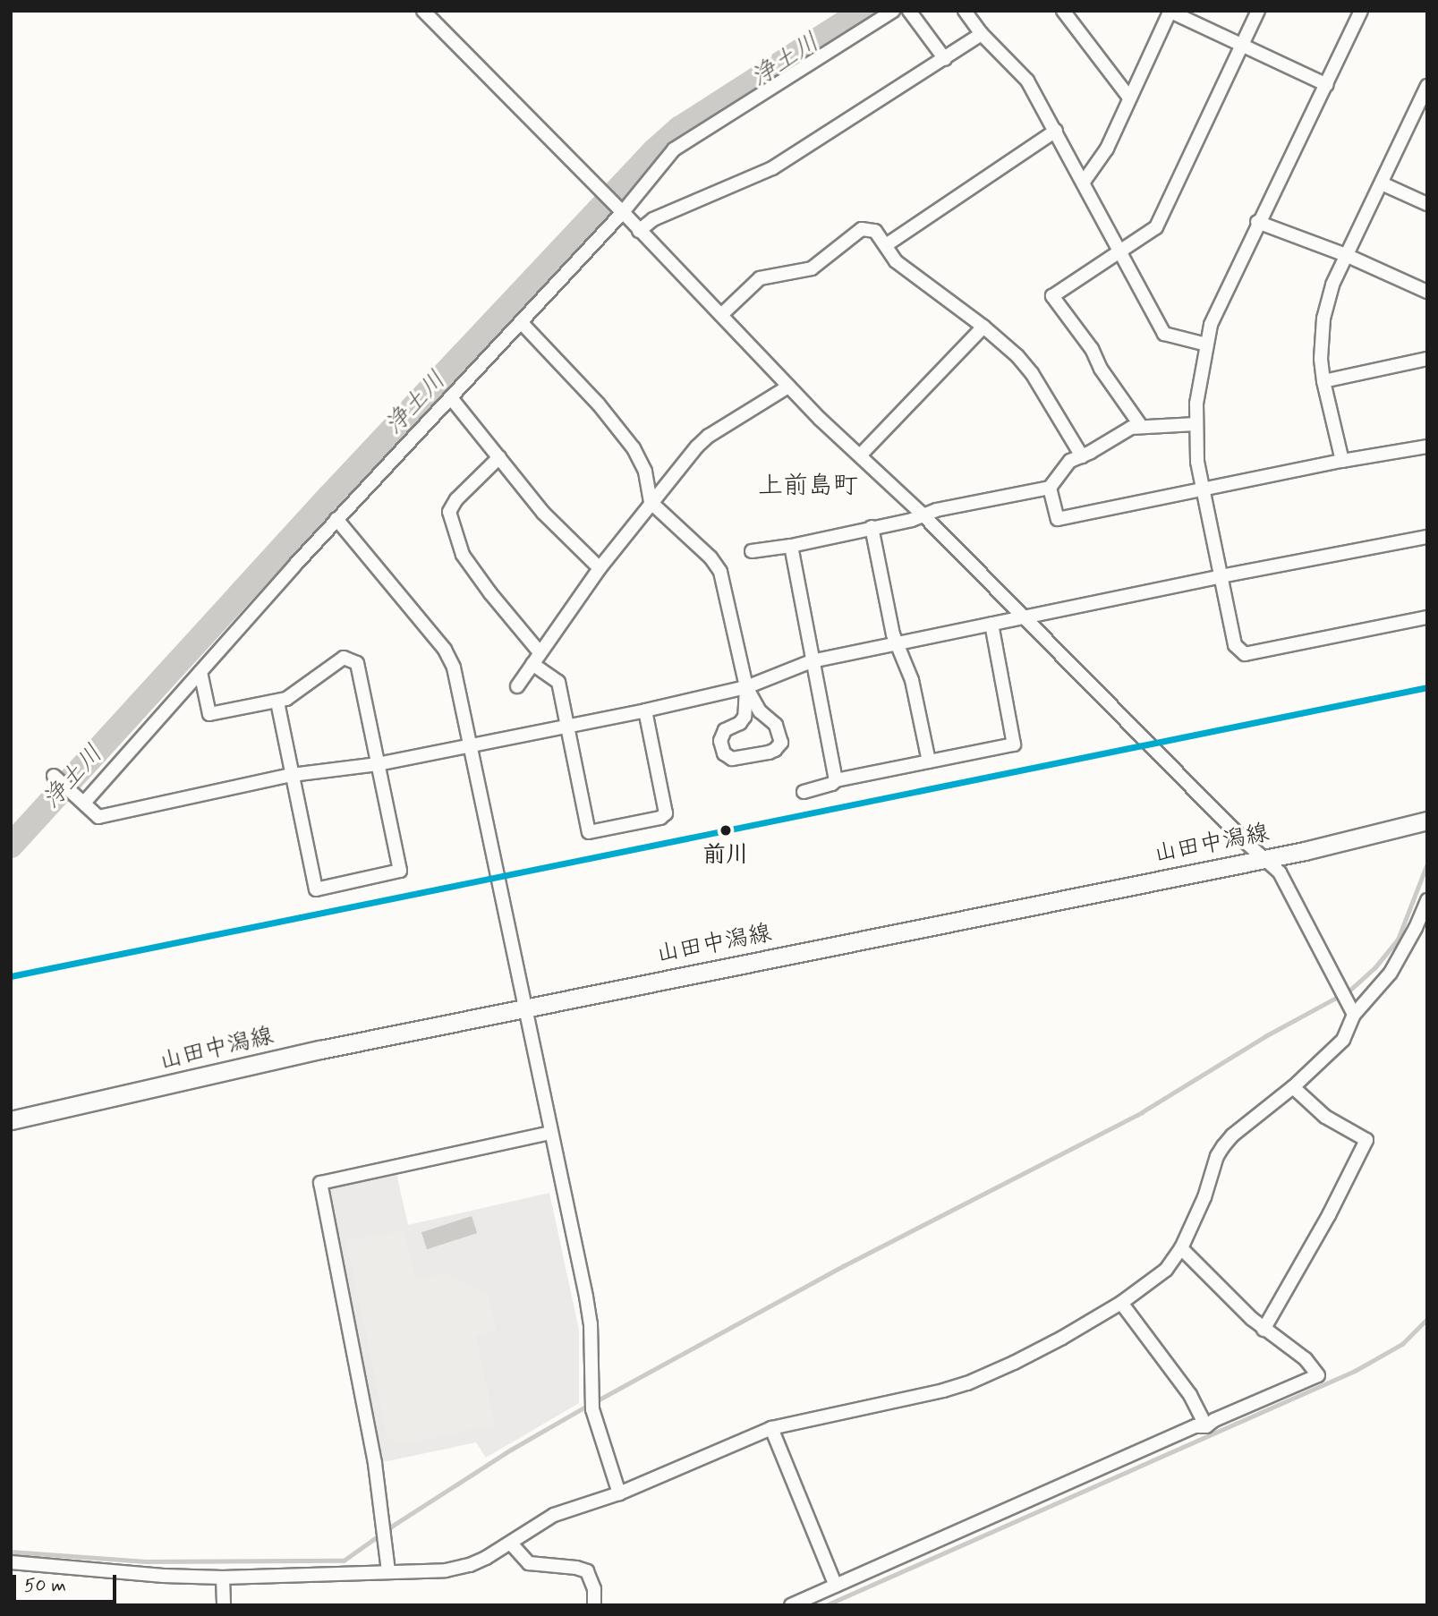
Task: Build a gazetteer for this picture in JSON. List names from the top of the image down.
{
  "streets": {
    "main road": ["山田中潟線"]
  },
  "districts": ["上前島町"],
  "water": ["浄土川"],
  "places": ["前川"],
  "scale_bar": "50 m"
}
